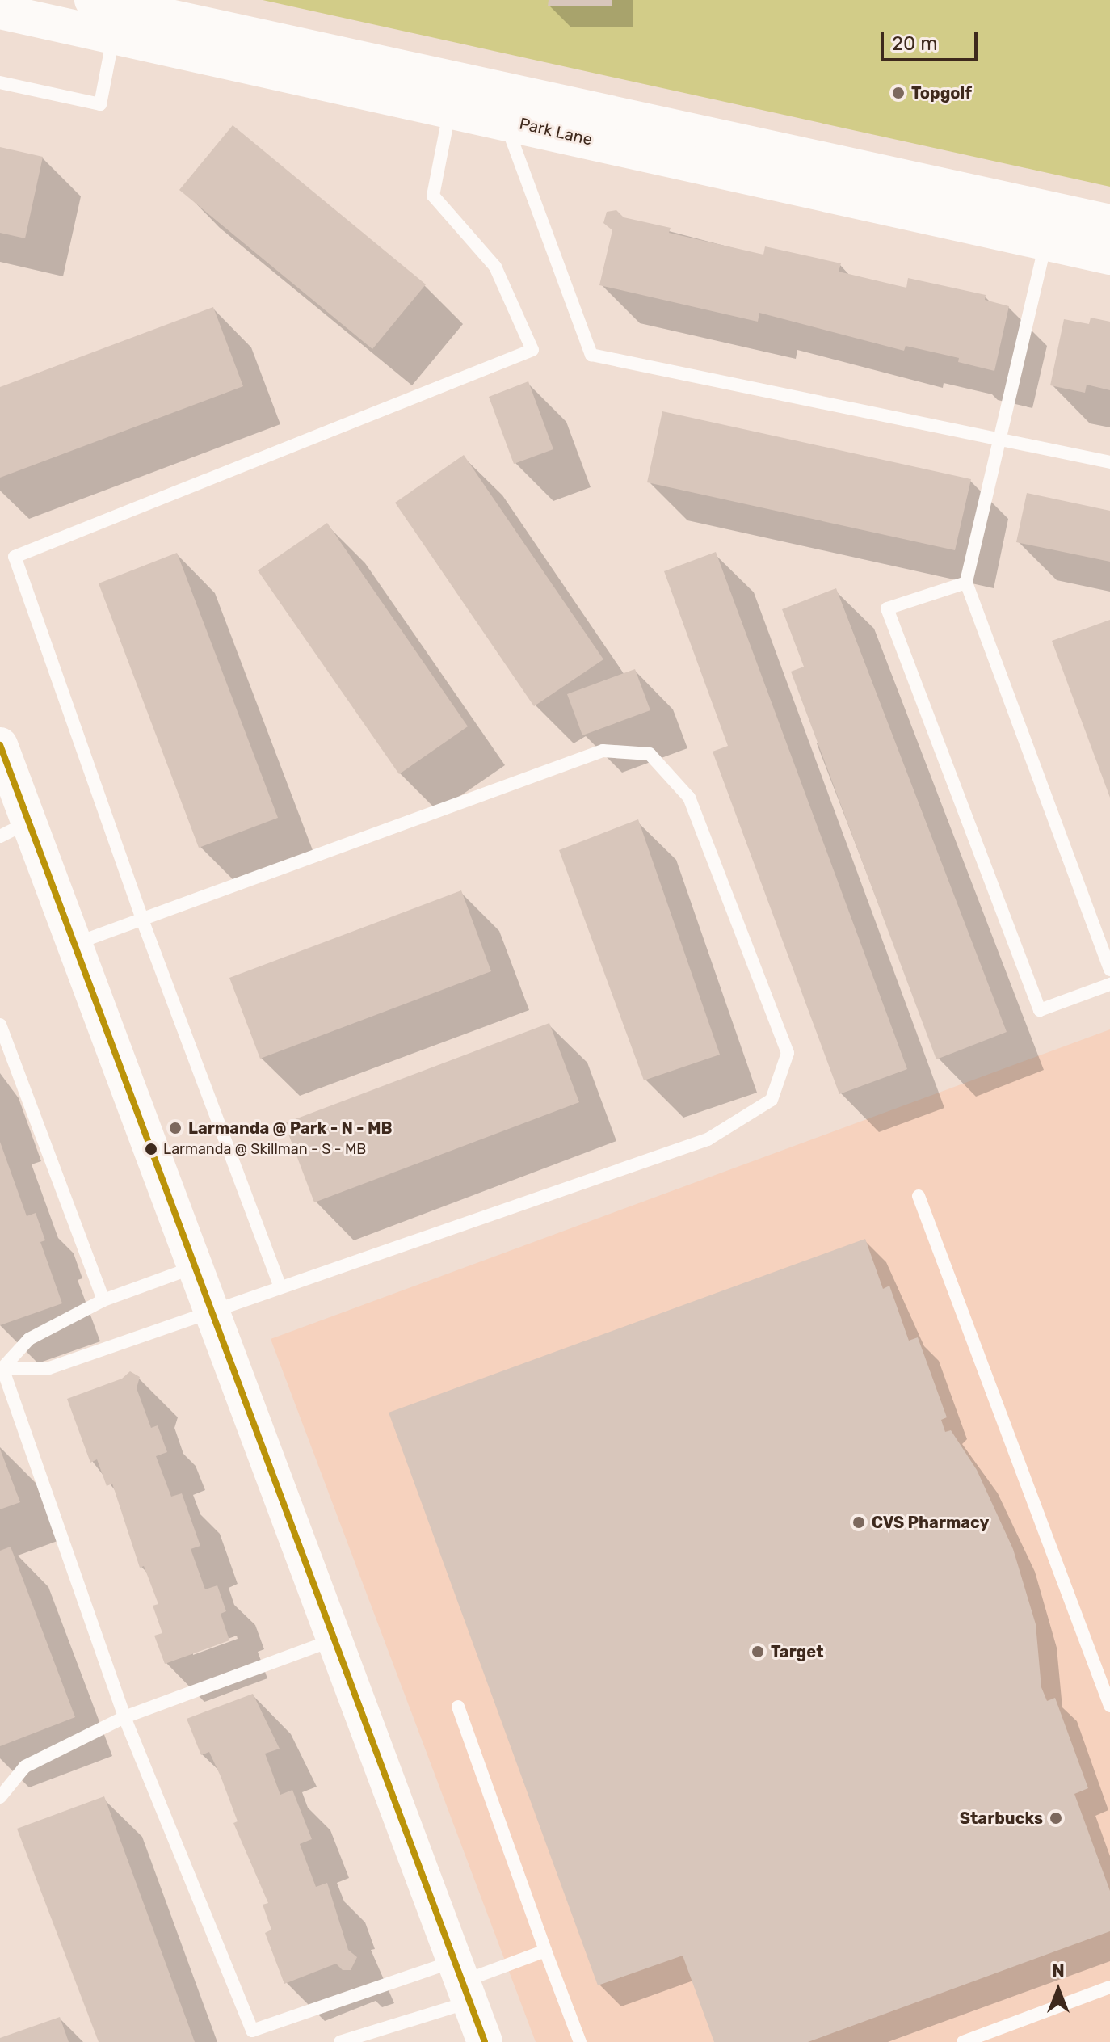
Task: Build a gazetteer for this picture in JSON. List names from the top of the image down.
{
  "streets": {
    "main road": ["Park Lane"]
  },
  "places": [
    "Topgolf",
    "Larmanda @ Park - N - MB",
    "Larmanda @ Skillman - S - MB",
    "CVS Pharmacy",
    "Target",
    "Starbucks"
  ],
  "lines": ["transit line 20"],
  "scale_bar": "20 m",
  "north": "top"
}
